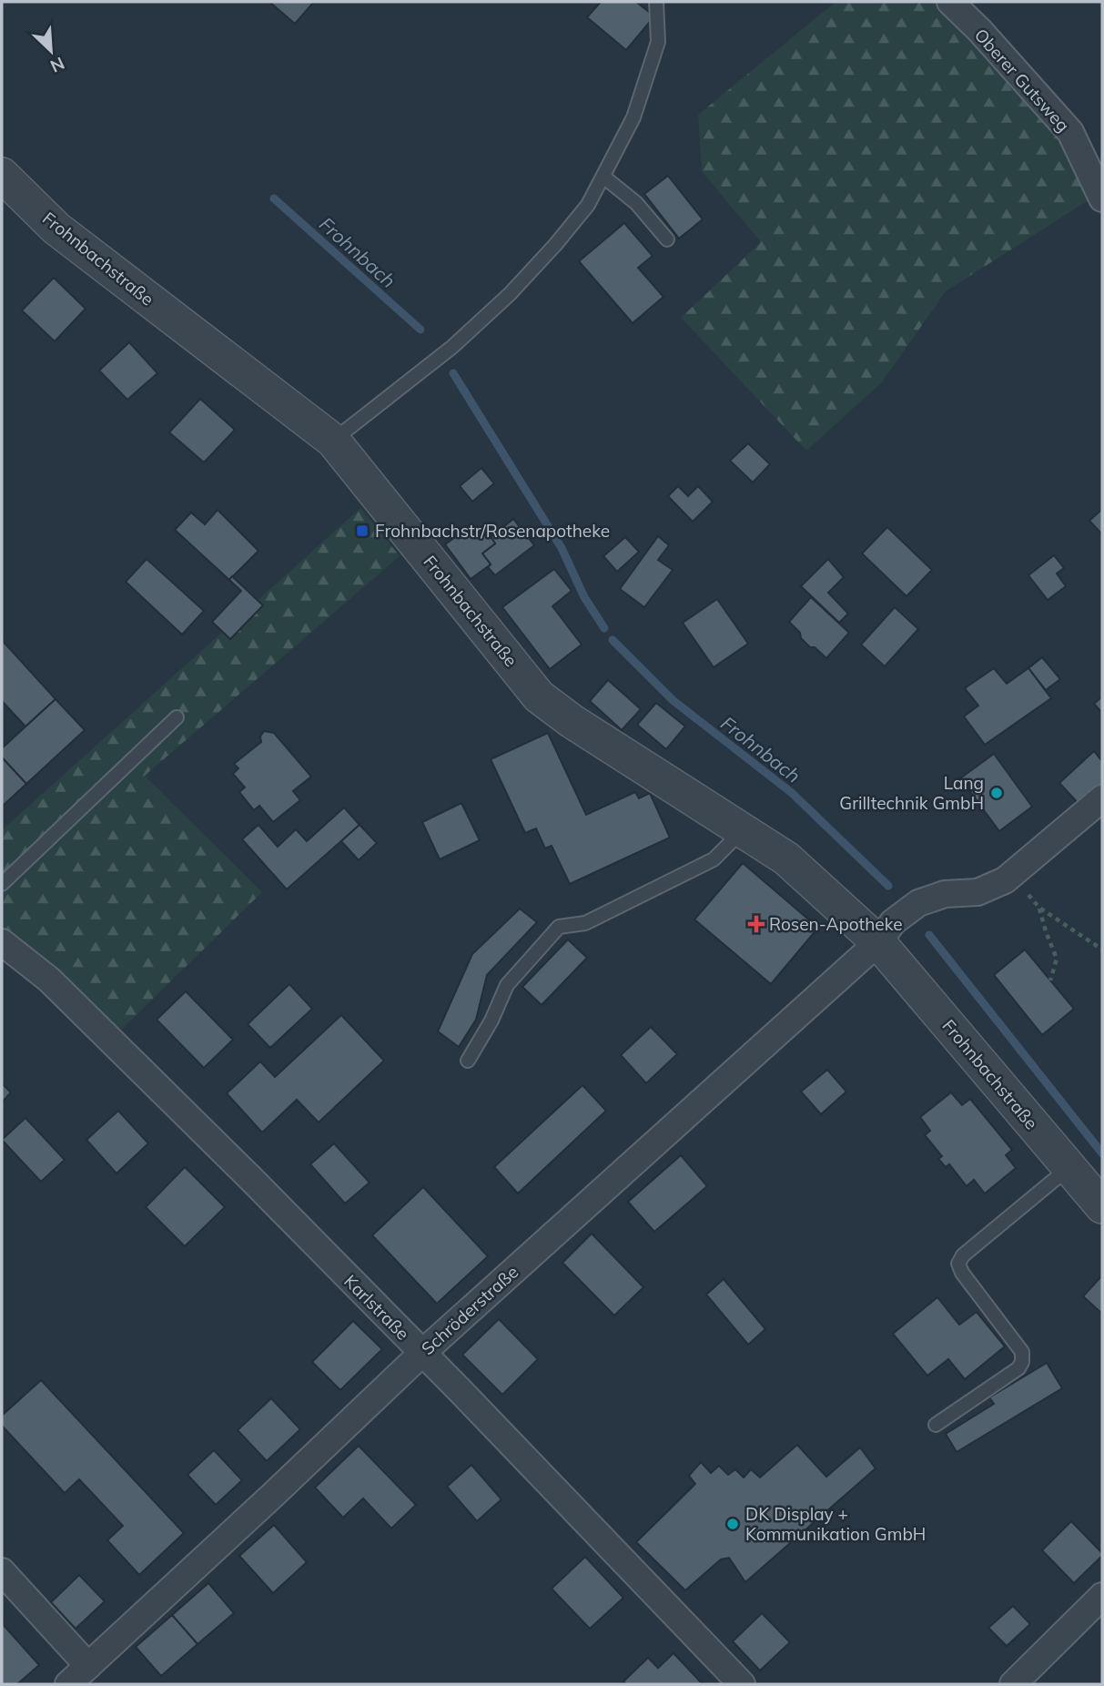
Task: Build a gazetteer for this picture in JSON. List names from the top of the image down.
{
  "streets": {
    "street": [
      "Oberer Gutsweg",
      "Frohnbachstraße",
      "Karlstraße",
      "Schröderstraße"
    ]
  },
  "crossings": [
    ["Frohnbachstraße", "Schröderstraße"],
    ["Karlstraße", "Schröderstraße"]
  ],
  "water": ["Frohnbach"],
  "places": {
    "transit": ["Frohnbachstr/Rosenapotheke"],
    "other": ["Lang Grilltechnik GmbH", "DK Display + Kommunikation GmbH"],
    "health": ["Rosen-Apotheke"]
  },
  "north": "bottom right"
}
